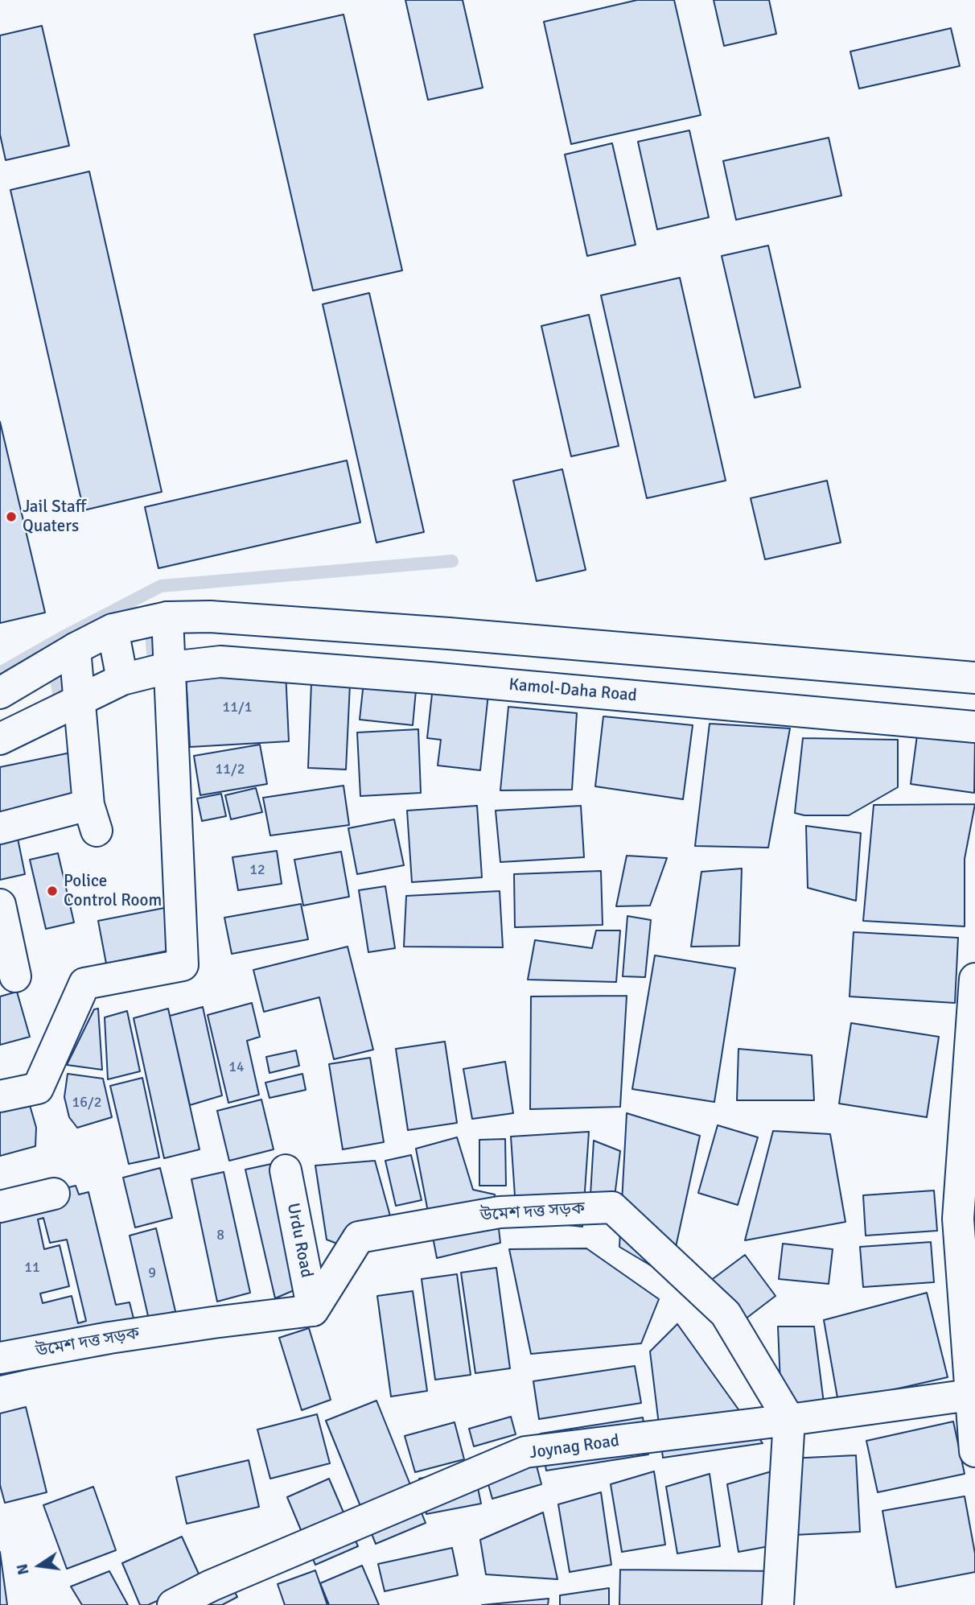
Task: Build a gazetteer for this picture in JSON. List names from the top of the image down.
{
  "streets": {
    "street": [
      "Kamol-Daha Road",
      "উমেশ দত্ত সড়ক",
      "Urdu Road",
      "Joynag Road"
    ]
  },
  "crossings": [
    ["উমেশ দত্ত সড়ক", "Urdu Road"],
    ["উমেশ দত্ত সড়ক", "Joynag Road"]
  ],
  "places": ["Jail Staff Quaters", "Police Control Room"],
  "house_numbers": [
    "11/1",
    "11/2",
    "12",
    "14",
    "16/2",
    "8",
    "11",
    "9"
  ],
  "north": "left"
}
